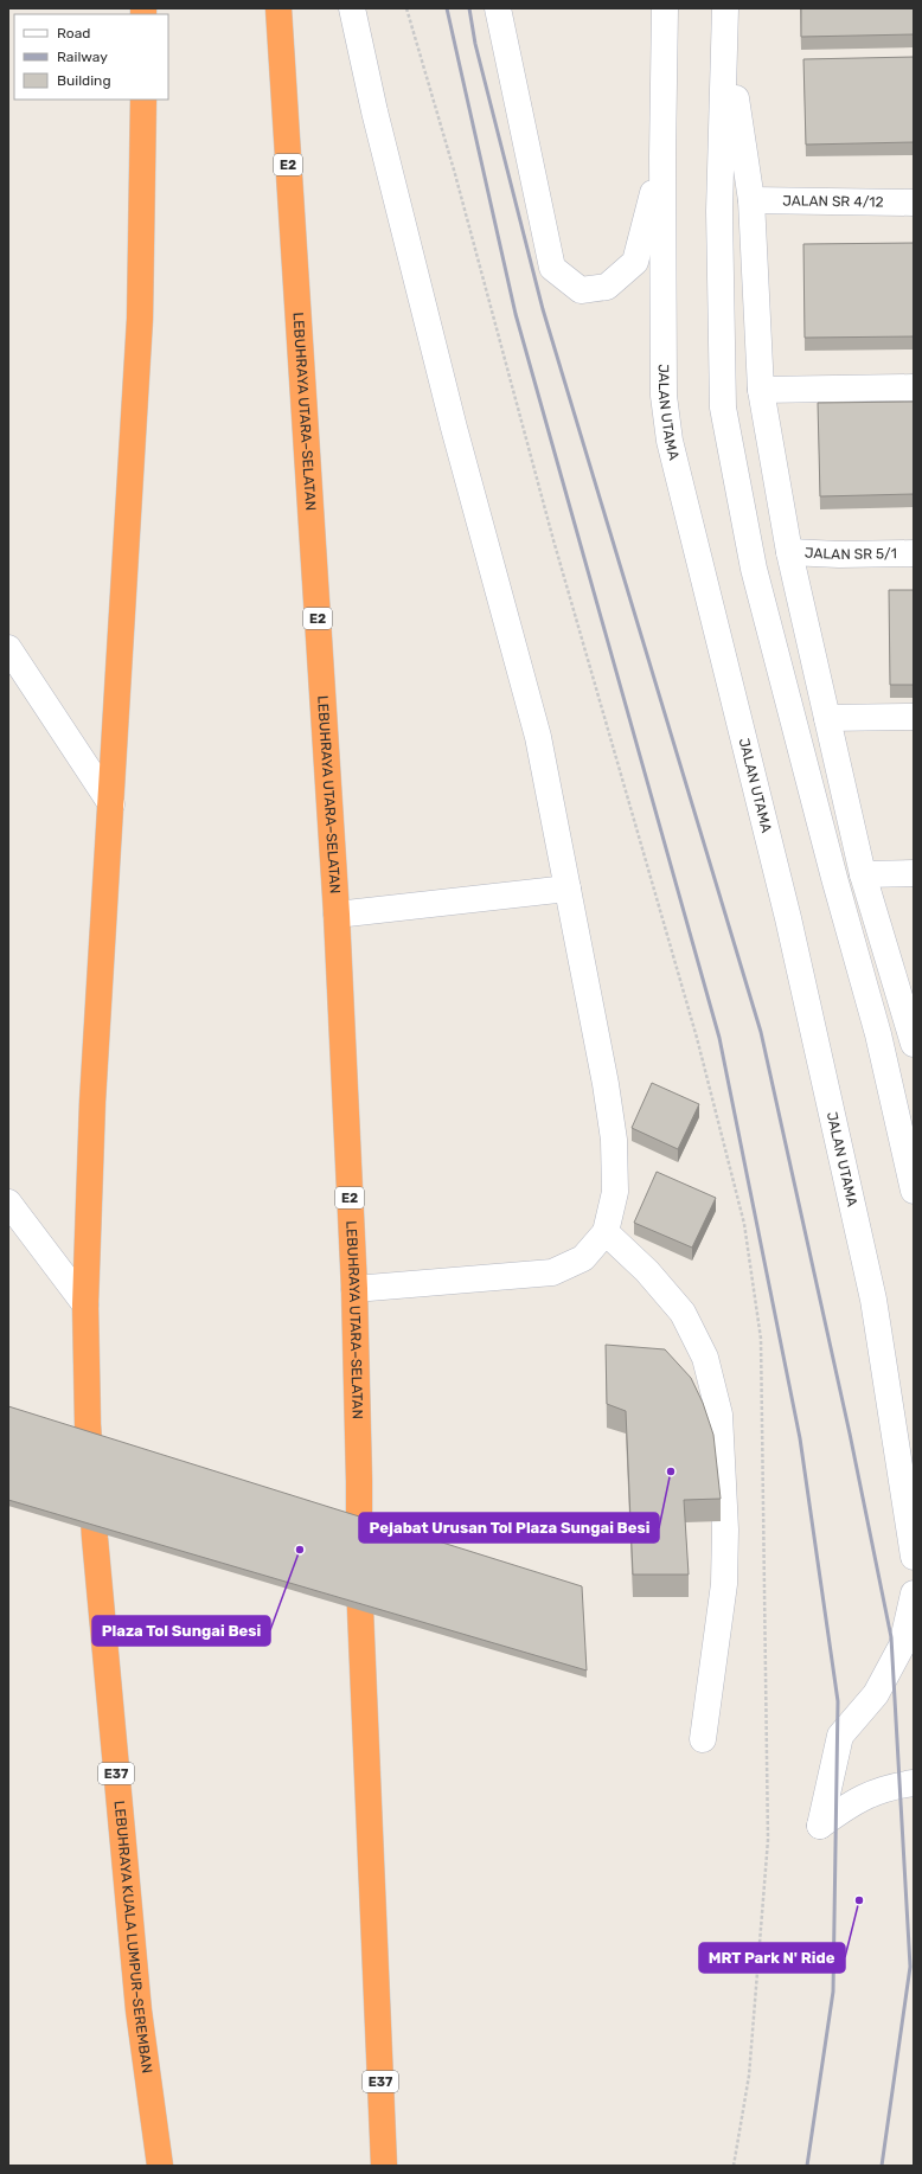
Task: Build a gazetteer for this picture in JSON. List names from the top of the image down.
{
  "streets": {
    "highway": [
      "E2",
      "LEBUHRAYA UTARA–SELATAN",
      "E37",
      "LEBUHRAYA KUALA LUMPUR–SEREMBAN"
    ],
    "street": ["JALAN SR 4/12", "JALAN UTAMA", "JALAN SR 5/1"]
  },
  "crossings": [
    ["LEBUHRAYA UTARA–SELATAN", "E37"]
  ],
  "places": ["Pejabat Urusan Tol Plaza Sungai Besi", "Plaza Tol Sungai Besi", "MRT Park N' Ride"],
  "legend": ["Road", "Railway", "Building"]
}
